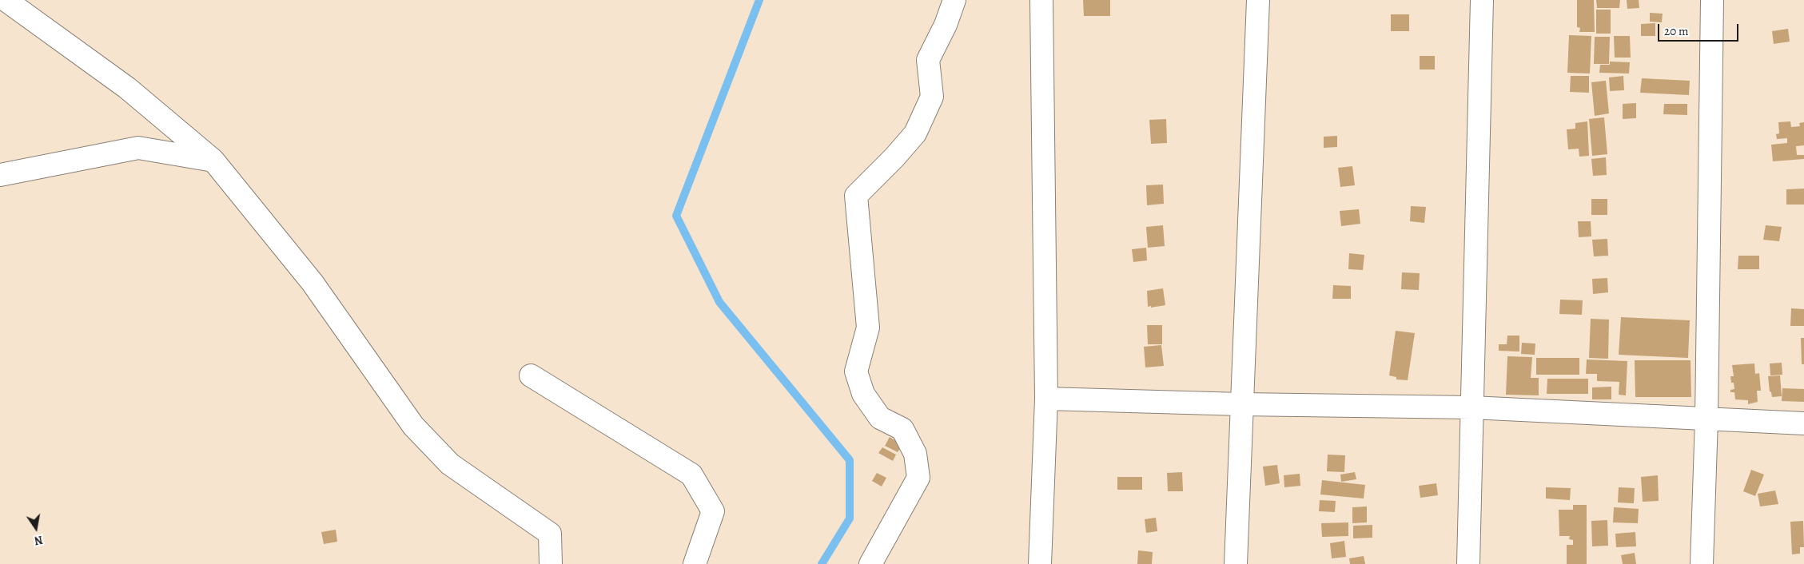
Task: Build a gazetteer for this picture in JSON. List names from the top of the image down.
{
  "scale_bar": "20 m",
  "north": "bottom"
}
